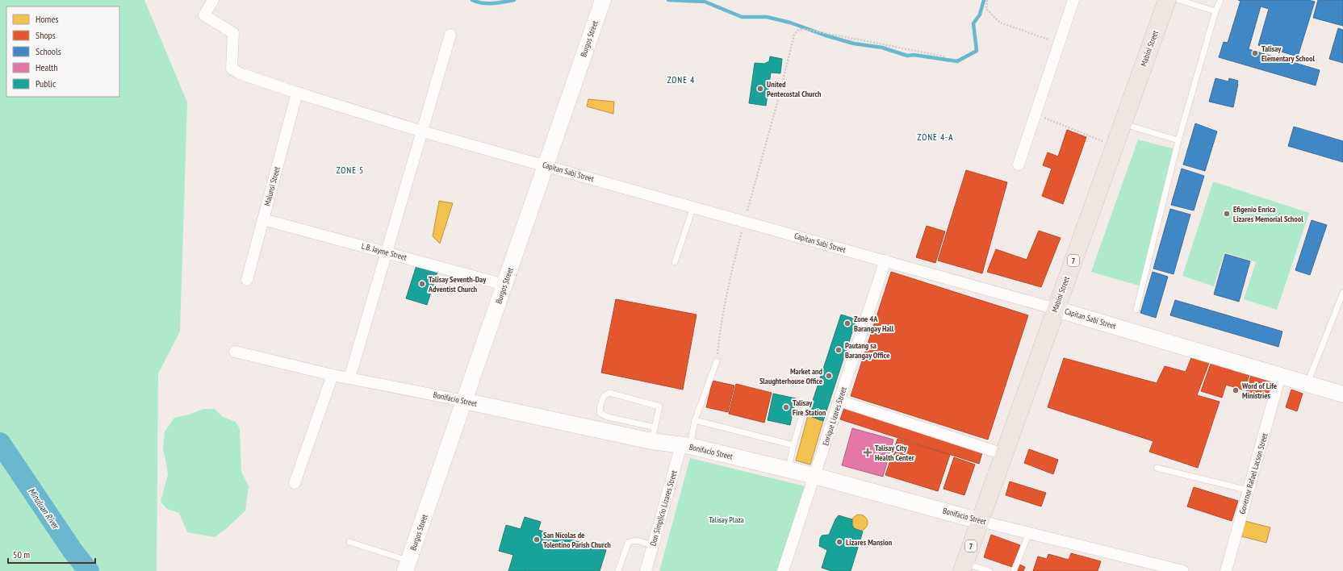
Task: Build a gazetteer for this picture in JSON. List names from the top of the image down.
{
  "streets": {
    "main road": ["Mabini Street", "7"],
    "street": [
      "Burgos Street",
      "Capitan Sabi Street",
      "Malunsi Street",
      "L.B. Jayme Street",
      "Bonifacio Street",
      "Enrique Lizares Street",
      "Governor Rafael Lacson Street",
      "Don Simplicio Lizares Street"
    ]
  },
  "crossings": [
    ["Burgos Street", "Capitan Sabi Street"],
    ["Burgos Street", "L.B. Jayme Street"],
    ["Burgos Street", "Bonifacio Street"],
    ["Mabini Street", "Capitan Sabi Street"],
    ["Mabini Street", "Bonifacio Street"],
    ["Capitan Sabi Street", "Malunsi Street"],
    ["Capitan Sabi Street", "Enrique Lizares Street"],
    ["Capitan Sabi Street", "Governor Rafael Lacson Street"],
    ["Malunsi Street", "L.B. Jayme Street"],
    ["Bonifacio Street", "Enrique Lizares Street"],
    ["Bonifacio Street", "Don Simplicio Lizares Street"]
  ],
  "districts": ["ZONE 4", "ZONE 4-A", "ZONE 5"],
  "water": ["Minuluan River"],
  "parks": ["Talisay Plaza"],
  "places": {
    "other": [
      "Talisay Elementary School",
      "United Pentecostal Church",
      "Efigenio Enrica Lizares Memorial School",
      "Talisay Seventh-Day Adventist Church",
      "Zone 4A Barangay Hall",
      "Pautang sa Barangay Office",
      "Market and Slaughterhouse Office",
      "Word of Life Ministries",
      "Talisay Fire Station",
      "San Nicolas de Tolentino Parish Church",
      "Lizares Mansion"
    ],
    "health": ["Talisay City Health Center"]
  },
  "legend": [
    "Homes",
    "Shops",
    "Schools",
    "Health",
    "Public"
  ],
  "scale_bar": "50 m"
}
